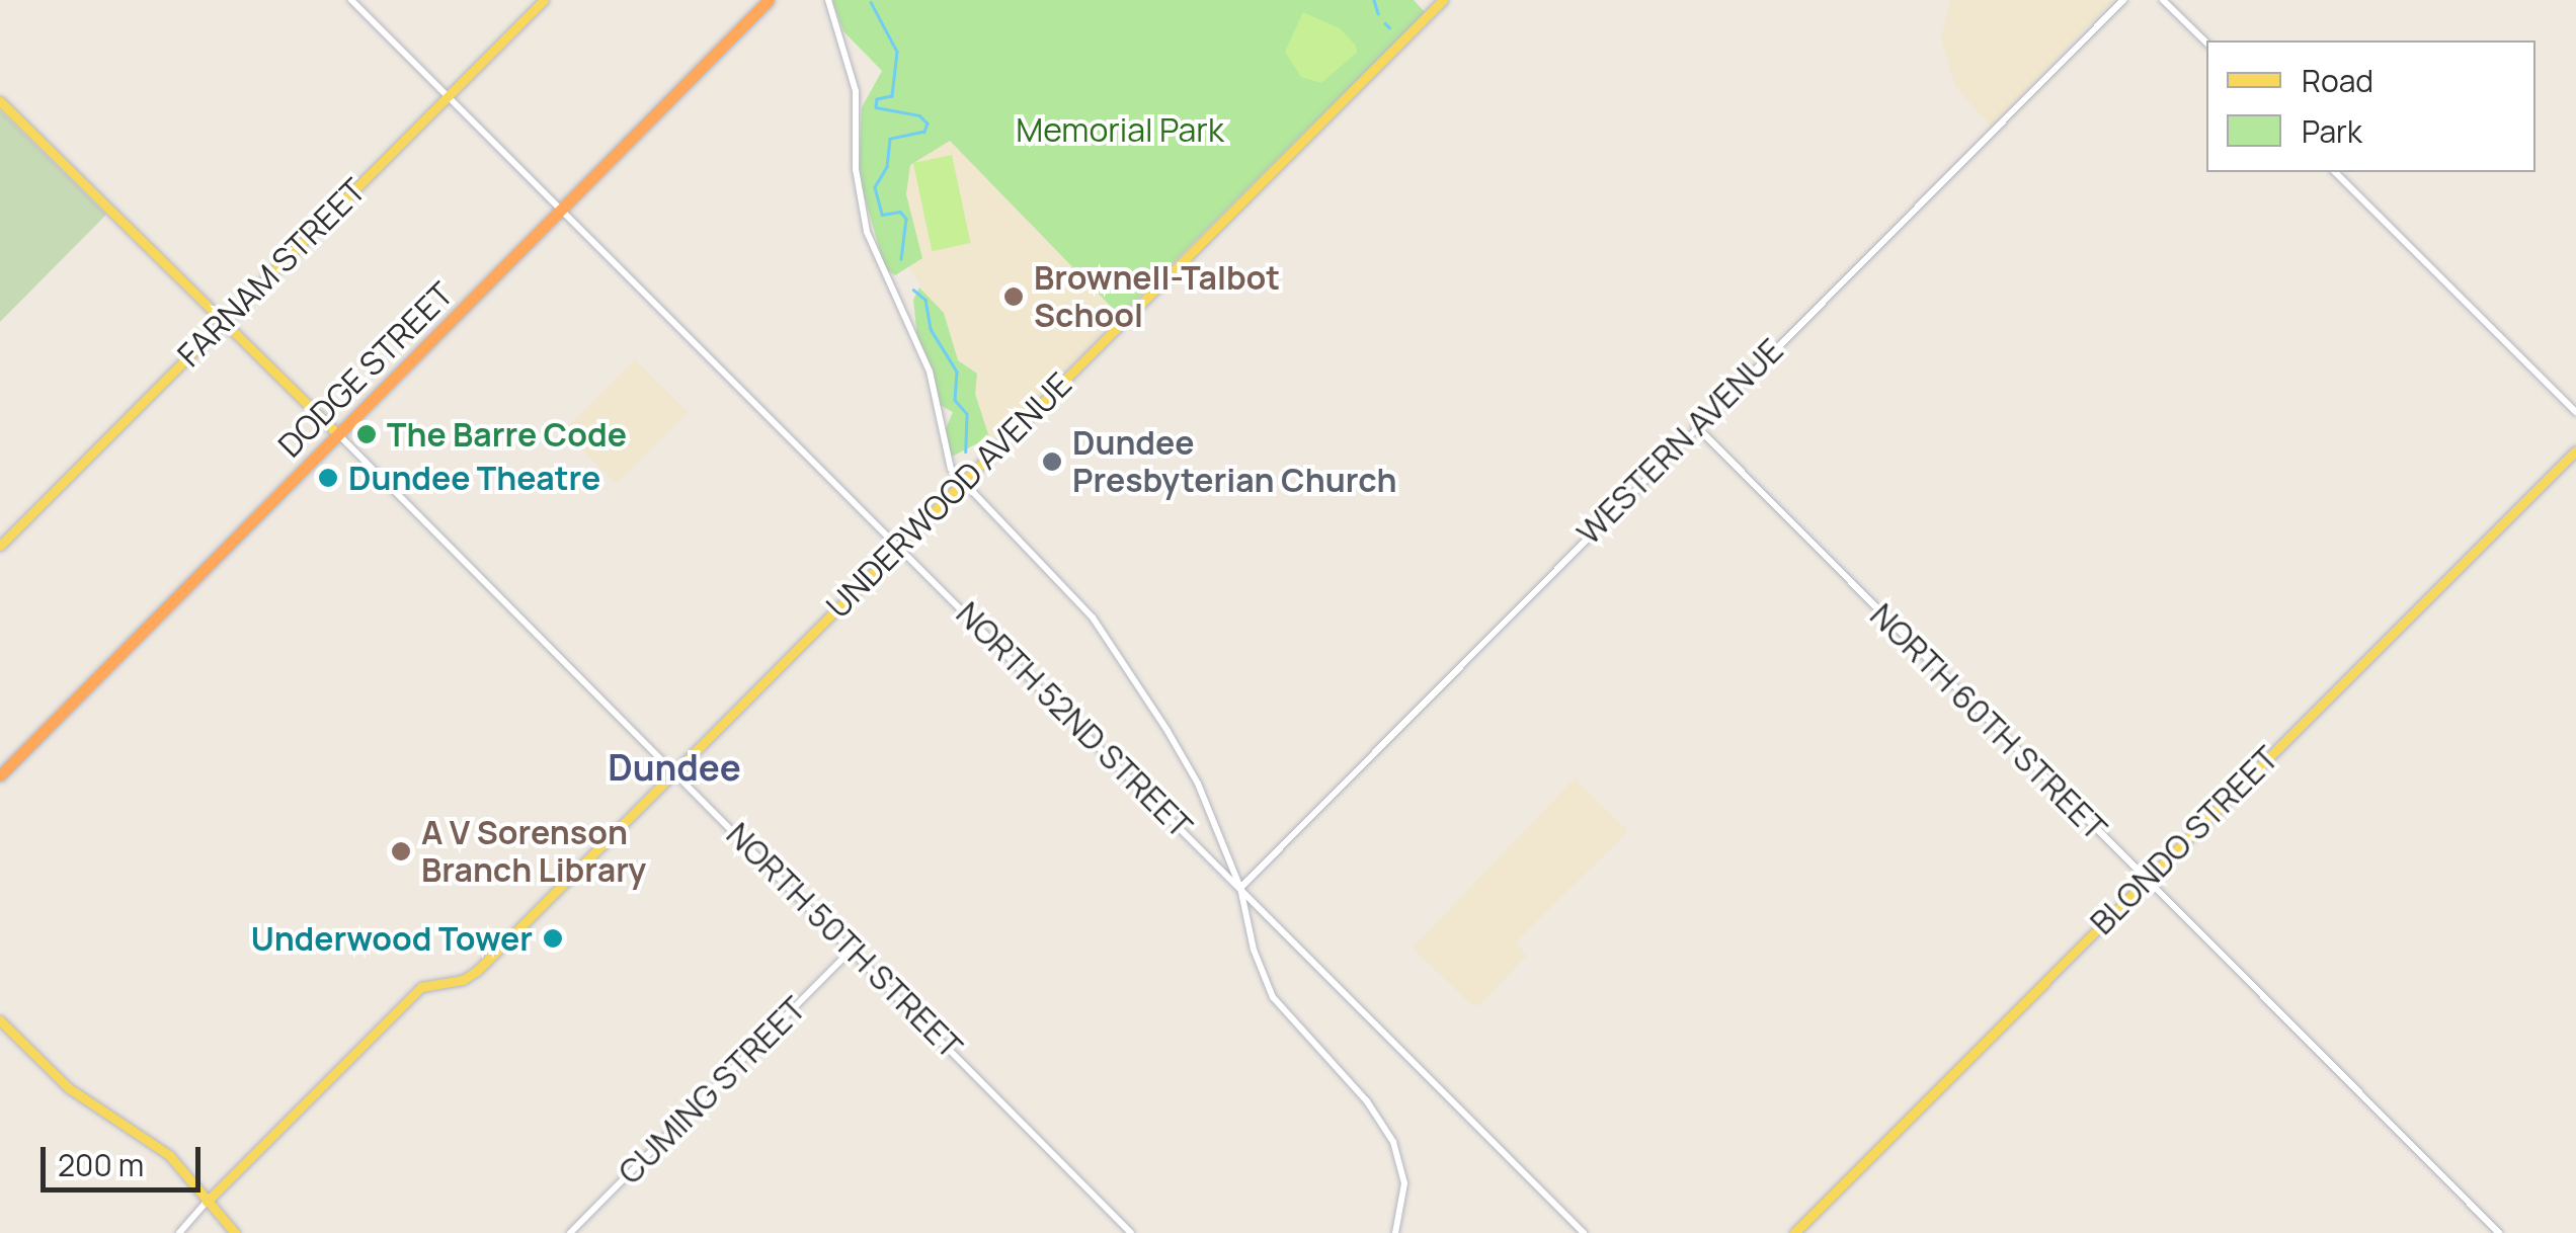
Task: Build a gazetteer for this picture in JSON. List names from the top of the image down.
{
  "streets": {
    "highway": ["DODGE STREET"],
    "main road": ["FARNAM STREET", "UNDERWOOD AVENUE", "BLONDO STREET"],
    "street": [
      "WESTERN AVENUE",
      "NORTH 52ND STREET",
      "NORTH 60TH STREET",
      "NORTH 50TH STREET",
      "CUMING STREET"
    ]
  },
  "crossings": [
    ["FARNAM STREET", "NORTH 52ND STREET"],
    ["DODGE STREET", "NORTH 52ND STREET"],
    ["DODGE STREET", "NORTH 50TH STREET"],
    ["WESTERN AVENUE", "NORTH 52ND STREET"],
    ["WESTERN AVENUE", "NORTH 60TH STREET"],
    ["UNDERWOOD AVENUE", "NORTH 52ND STREET"],
    ["UNDERWOOD AVENUE", "NORTH 50TH STREET"],
    ["NORTH 60TH STREET", "BLONDO STREET"],
    ["NORTH 50TH STREET", "CUMING STREET"]
  ],
  "districts": ["Dundee"],
  "parks": ["Memorial Park"],
  "places": [
    "Brownell-Talbot School",
    "The Barre Code",
    "Dundee Presbyterian Church",
    "Dundee Theatre",
    "A V Sorenson Branch Library",
    "Underwood Tower"
  ],
  "legend": ["Road", "Park"],
  "scale_bar": "200 m"
}
